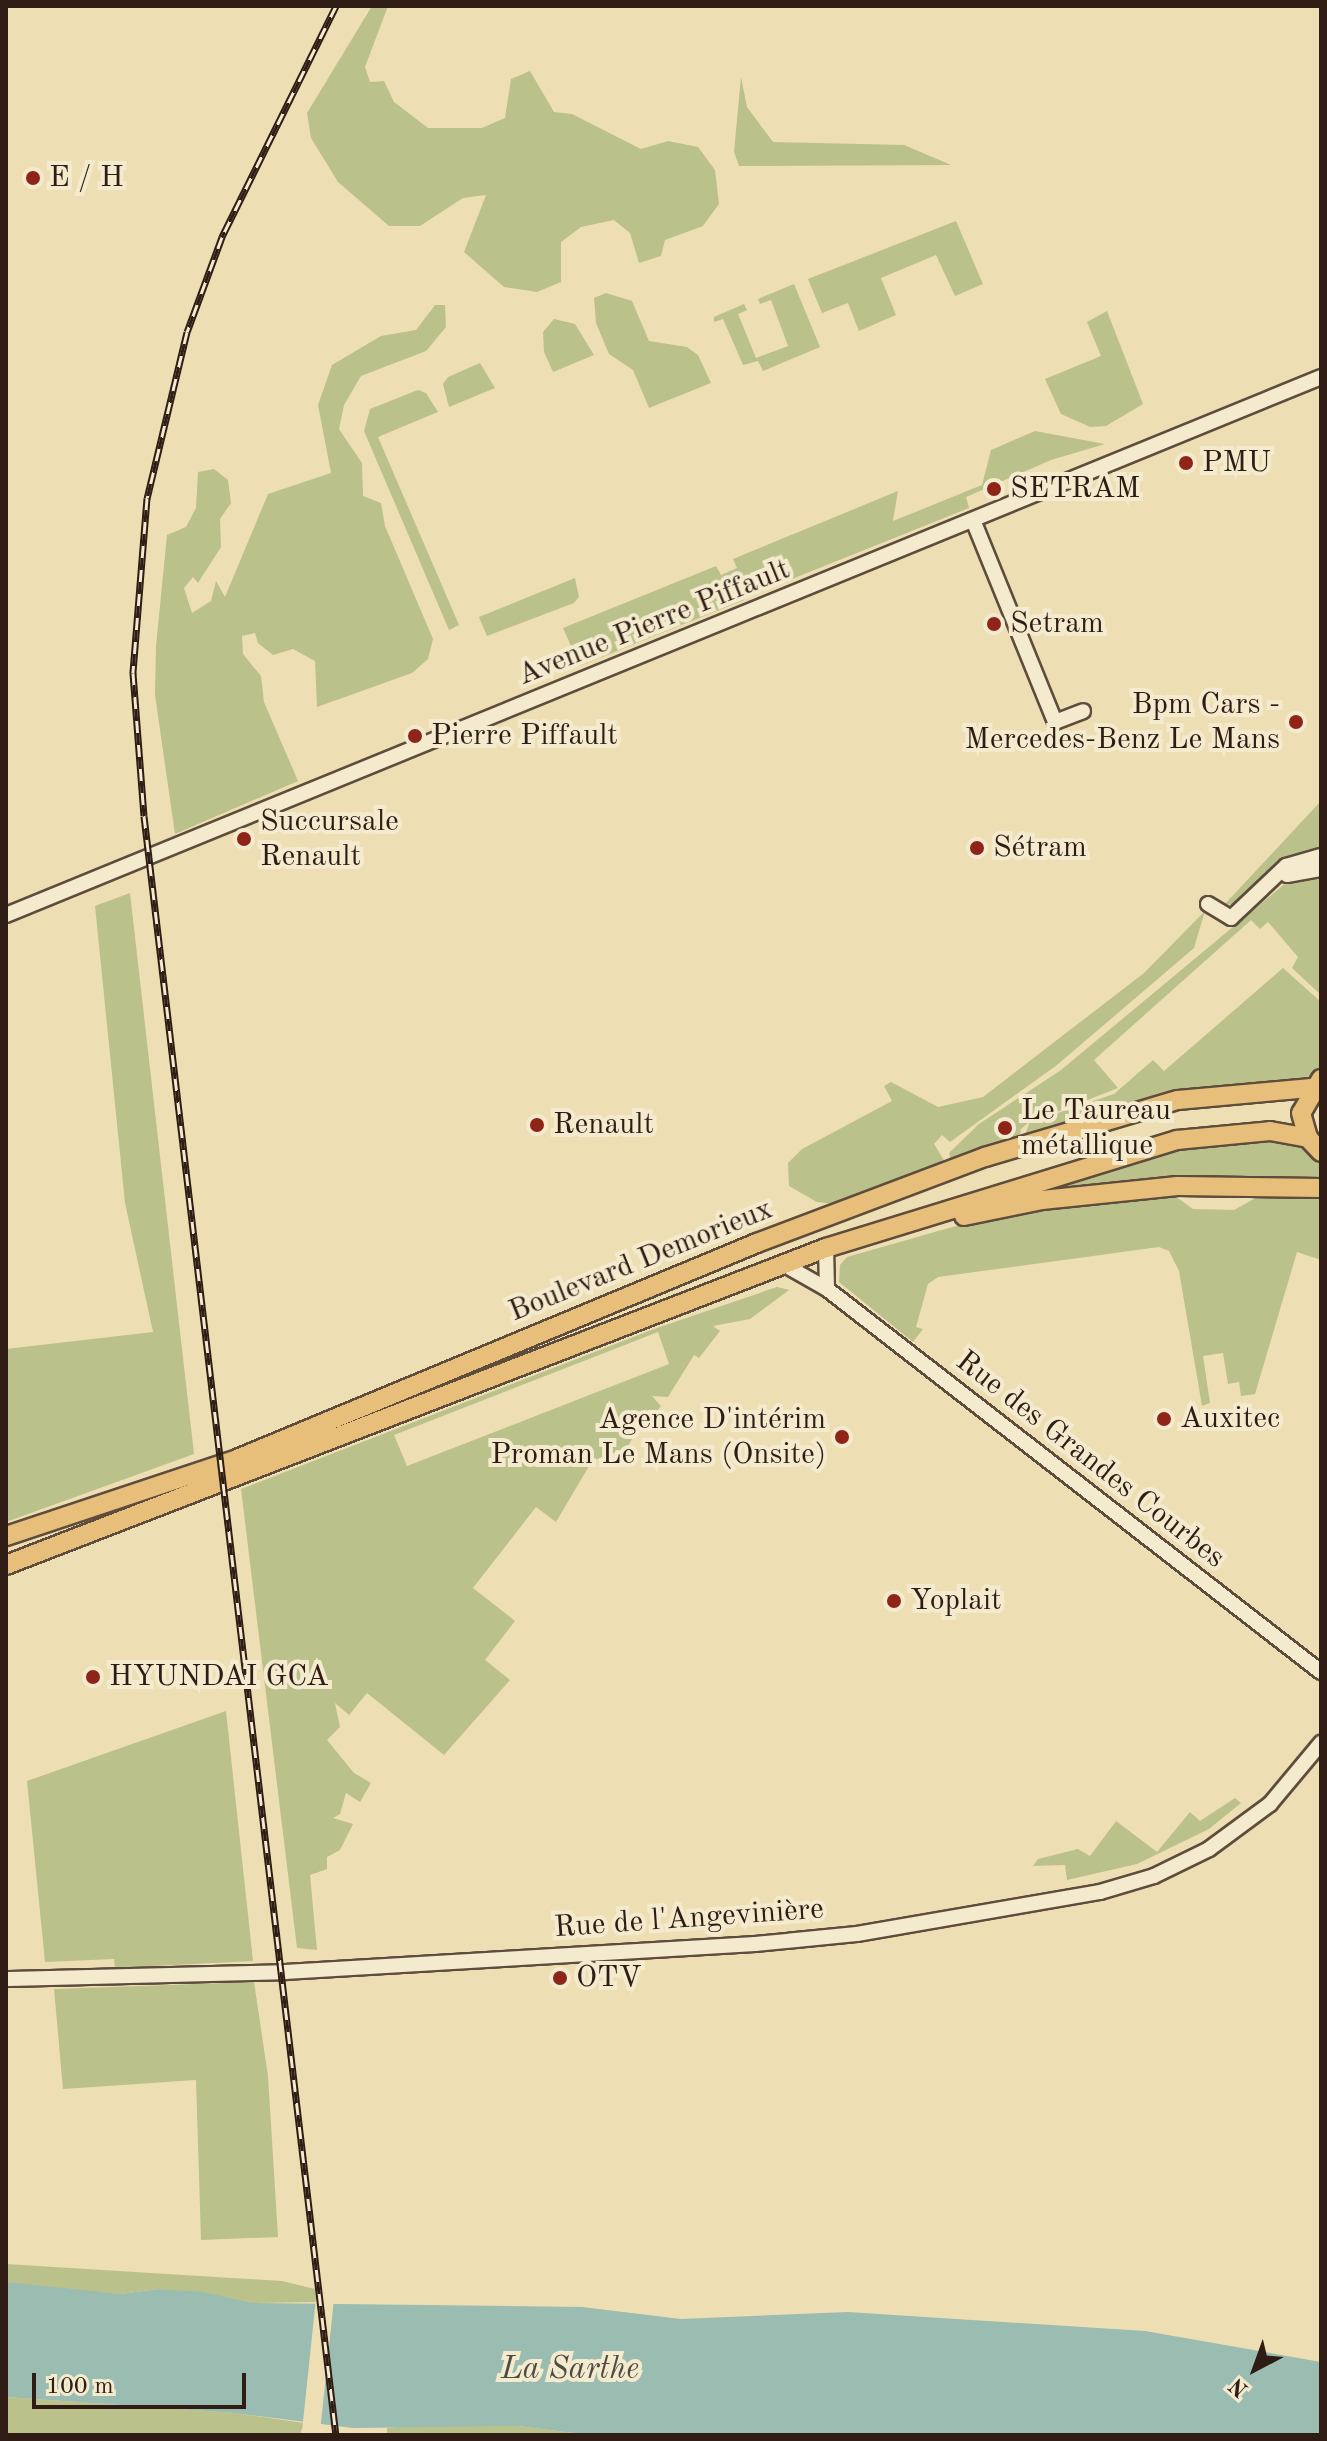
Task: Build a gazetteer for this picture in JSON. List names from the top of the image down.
{
  "streets": {
    "main road": ["Boulevard Demorieux"],
    "street": ["Avenue Pierre Piffault", "Rue des Grandes Courbes", "Rue de l'Angevinière"]
  },
  "water": ["La Sarthe"],
  "places": [
    "E / H",
    "PMU",
    "SETRAM",
    "Setram",
    "Bpm Cars - Mercedes-Benz Le Mans",
    "Pierre Piffault",
    "Succursale Renault",
    "Sétram",
    "Renault",
    "Le Taureau métallique",
    "Auxitec",
    "Agence D'intérim Proman Le Mans (Onsite)",
    "Yoplait",
    "HYUNDAI GCA",
    "OTV"
  ],
  "scale_bar": "100 m",
  "north": "bottom left"
}
